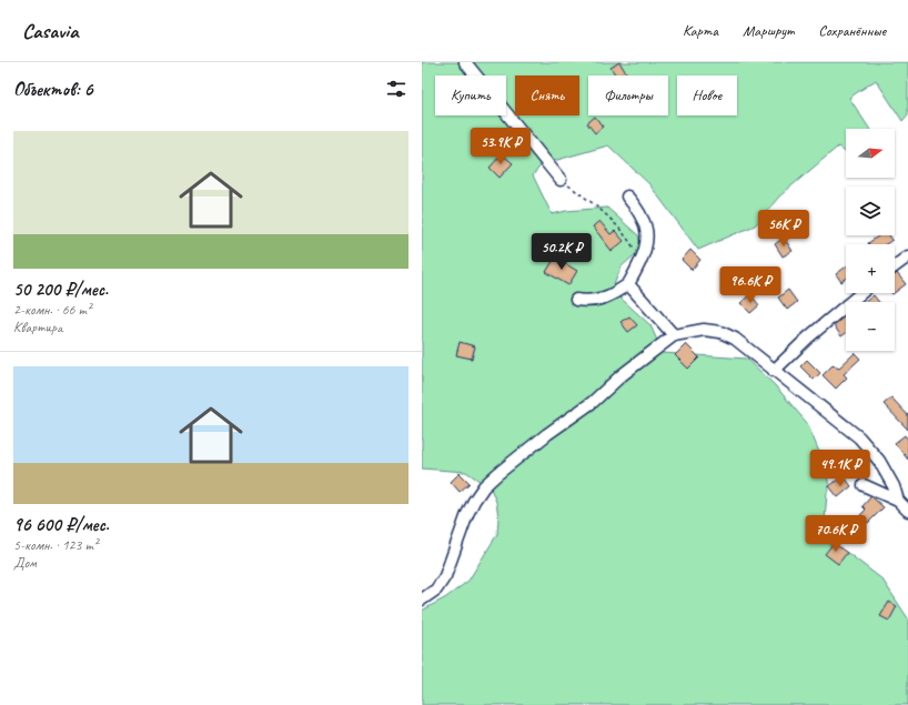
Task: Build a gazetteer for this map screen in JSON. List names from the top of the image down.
{
  "north": "right",
  "page": {
    "header": "Casavia",
    "nav": ["Карта", "Маршрут", "Сохранённые"],
    "heading": "Объектов: 6",
    "chip": [
      "Купить",
      "Снять",
      "Фильтры",
      "Новое"
    ],
    "list": [
      {
        "name": "50 200 ₽/мес.",
        "note": "2-комн. · 66 m² · Квартира"
      },
      {
        "name": "96 600 ₽/мес.",
        "note": "5-комн. · 123 m² · Дом"
      }
    ],
    "price": [
      "53.9K ₽",
      "56K ₽",
      "50.2K ₽",
      "96.6K ₽",
      "49.1K ₽",
      "70.6K ₽"
    ],
    "map_buttons": ["+", "−"]
  }
}
